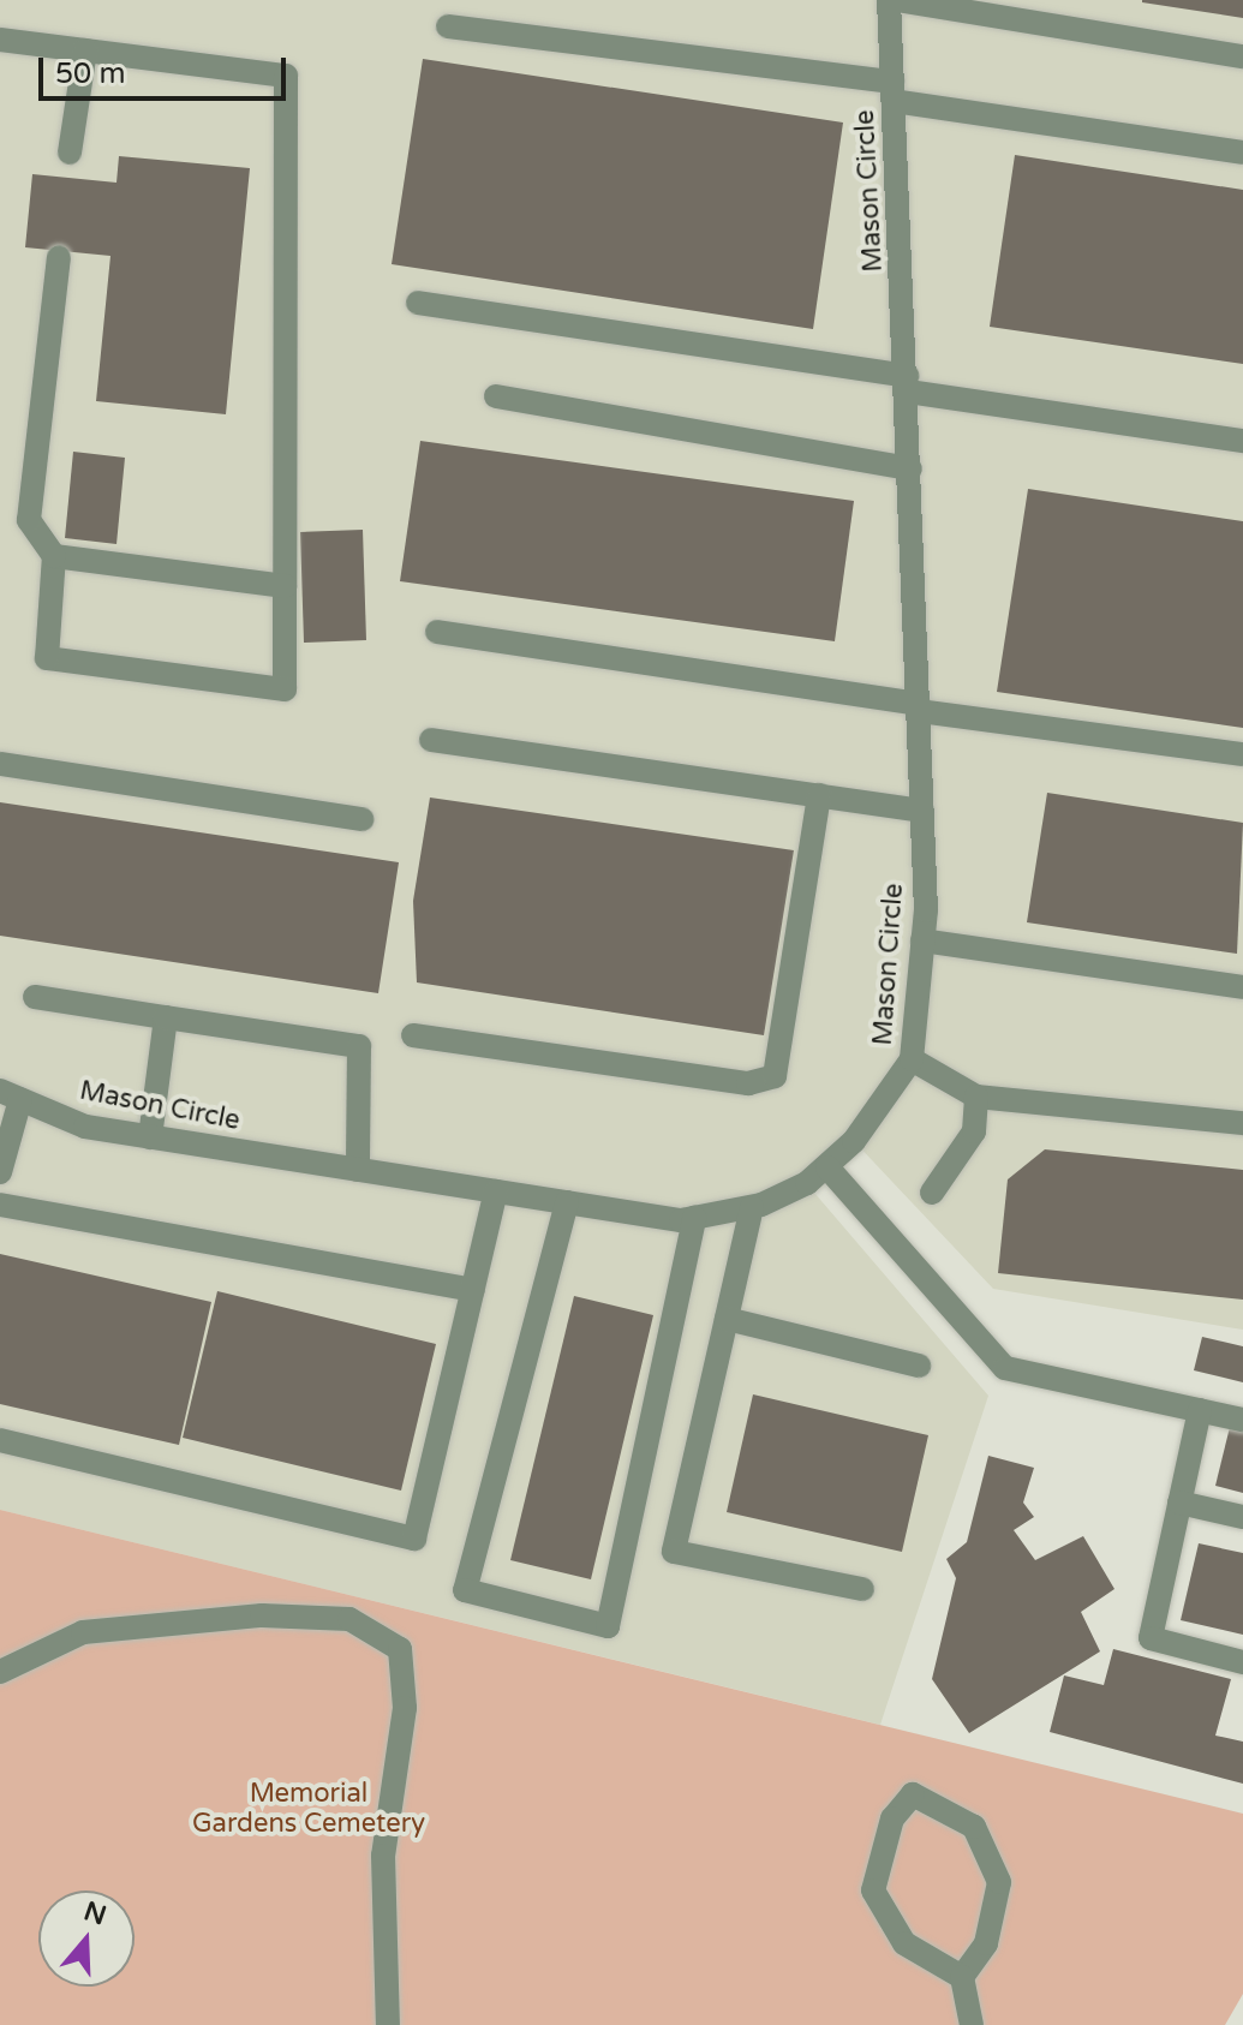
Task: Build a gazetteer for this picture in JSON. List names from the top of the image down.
{
  "streets": {
    "street": ["Mason Circle"]
  },
  "parks": ["Memorial Gardens Cemetery"],
  "scale_bar": "50 m",
  "north": "top"
}
